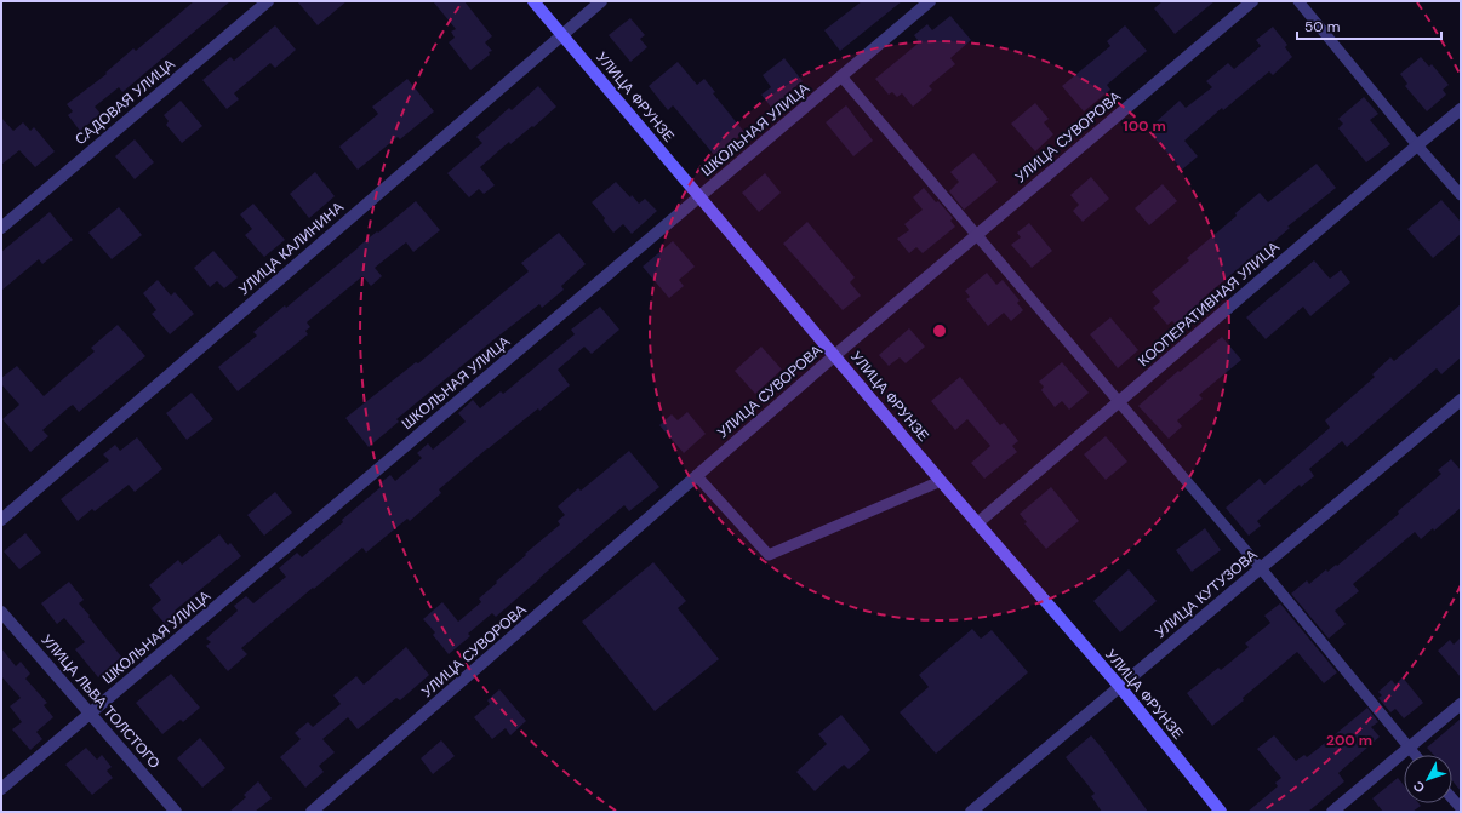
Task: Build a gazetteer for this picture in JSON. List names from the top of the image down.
{
  "streets": {
    "street": [
      "УЛИЦА ФРУНЗЕ",
      "САДОВАЯ УЛИЦА",
      "ШКОЛЬНАЯ УЛИЦА",
      "УЛИЦА СУВОРОВА",
      "УЛИЦА КАЛИНИНА",
      "КООПЕРАТИВНАЯ УЛИЦА",
      "УЛИЦА КУТУЗОВА",
      "УЛИЦА ЛЬВА ТОЛСТОГО"
    ]
  },
  "crossings": [
    ["УЛИЦА ФРУНЗЕ", "ШКОЛЬНАЯ УЛИЦА"],
    ["УЛИЦА ФРУНЗЕ", "УЛИЦА СУВОРОВА"],
    ["УЛИЦА ФРУНЗЕ", "УЛИЦА КАЛИНИНА"],
    ["УЛИЦА ФРУНЗЕ", "КООПЕРАТИВНАЯ УЛИЦА"],
    ["УЛИЦА ФРУНЗЕ", "УЛИЦА КУТУЗОВА"],
    ["ШКОЛЬНАЯ УЛИЦА", "УЛИЦА ЛЬВА ТОЛСТОГО"]
  ],
  "scale_bar": "50 m",
  "north": "bottom left",
  "rings": ["100 m", "200 m"]
}
